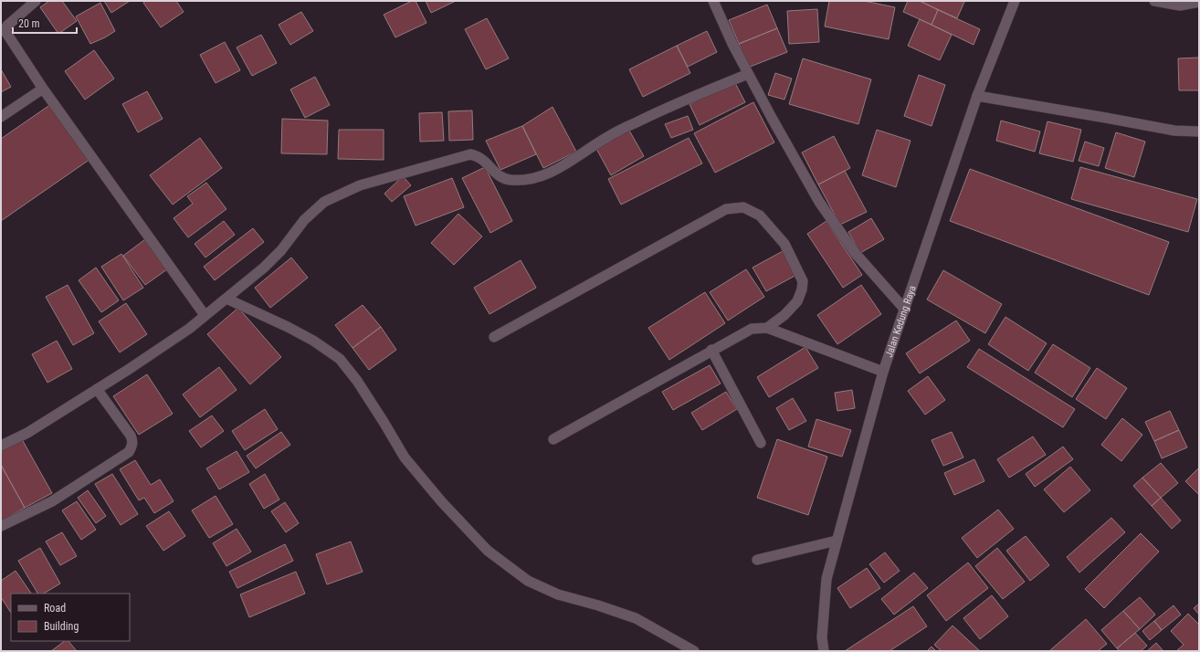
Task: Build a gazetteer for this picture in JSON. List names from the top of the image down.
{
  "streets": {
    "street": ["Jalan Kedung Raya"]
  },
  "legend": ["Road", "Building"],
  "scale_bar": "20 m"
}
